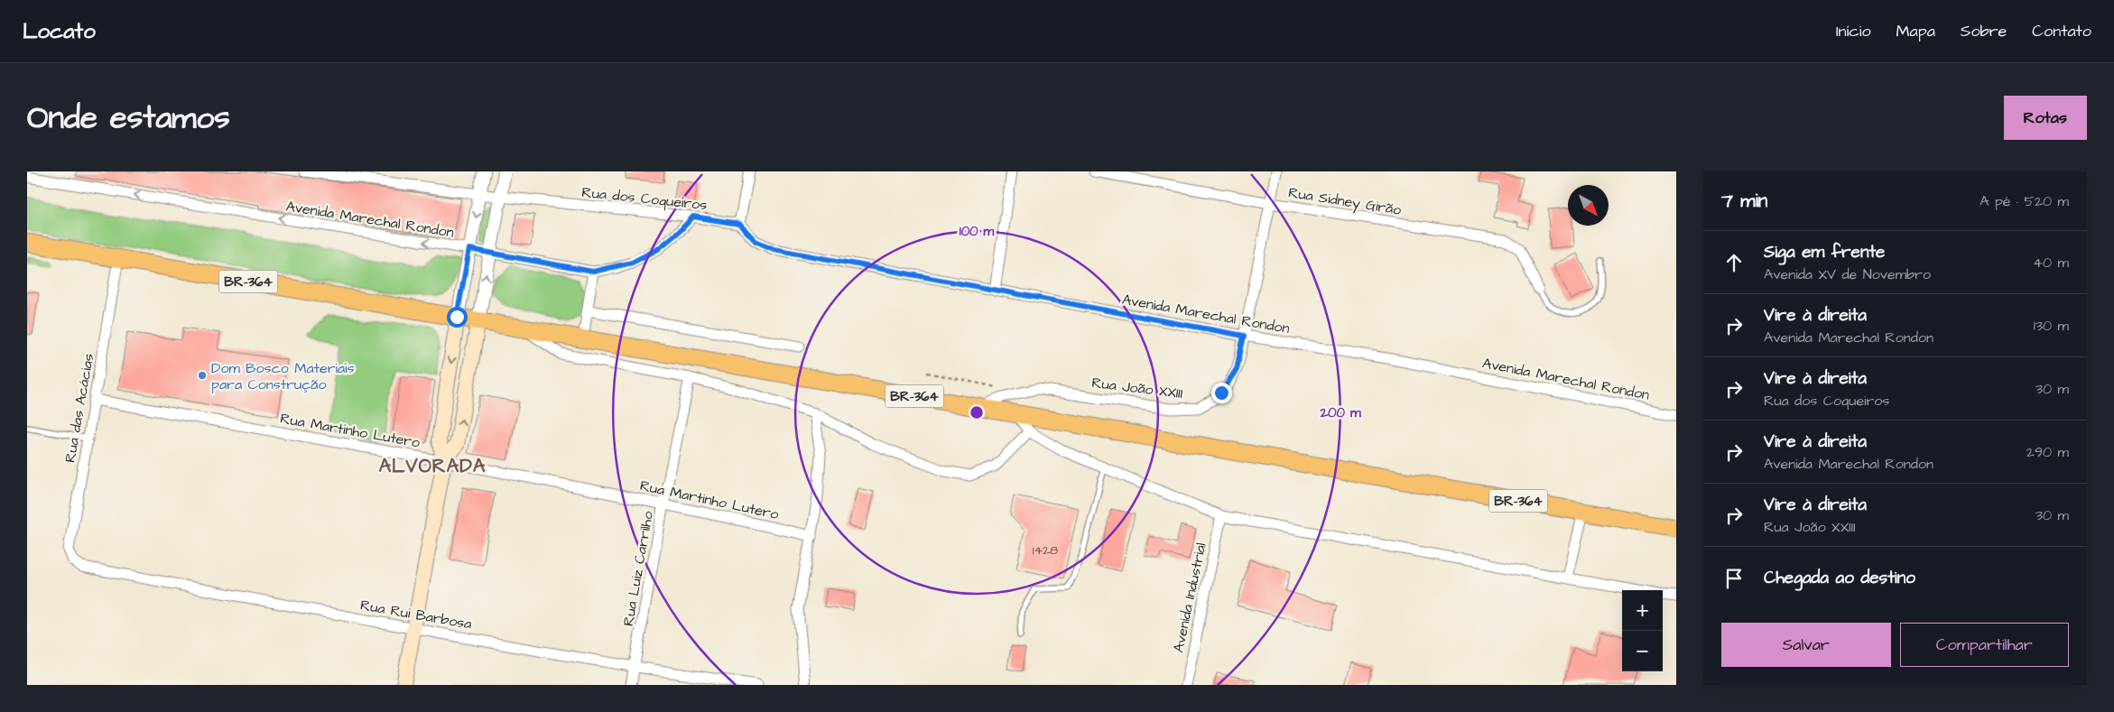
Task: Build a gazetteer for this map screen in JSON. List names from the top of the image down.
{
  "streets": {
    "highway": ["BR-364"],
    "street": [
      "Rua dos Coqueiros",
      "Rua Sidney Girão",
      "Avenida Marechal Rondon",
      "Rua João XXIII",
      "Rua das Acácias",
      "Rua Martinho Lutero",
      "Rua Luiz Carrilho",
      "Avenida Industrial",
      "Rua Rui Barbosa"
    ]
  },
  "crossings": [
    ["Rua dos Coqueiros", "Avenida Marechal Rondon"],
    ["Rua Sidney Girão", "Rua João XXIII"],
    ["Avenida Marechal Rondon", "Rua João XXIII"],
    ["BR-364", "Rua João XXIII"],
    ["BR-364", "Rua das Acácias"],
    ["Rua das Acácias", "Rua Martinho Lutero"],
    ["Rua das Acácias", "Rua Rui Barbosa"],
    ["Rua Martinho Lutero", "Rua Luiz Carrilho"],
    ["Rua Luiz Carrilho", "Rua Rui Barbosa"]
  ],
  "districts": ["ALVORADA"],
  "places": ["Dom Bosco Materiais para Construção"],
  "house_numbers": ["1428"],
  "north": "bottom right",
  "page": {
    "header": "Locato",
    "nav": [
      "Início",
      "Mapa",
      "Sobre",
      "Contato"
    ],
    "title": "Onde estamos",
    "buttons": [
      "Rotas",
      ["Salvar", "Compartilhar"]
    ],
    "heading": ["7 min", "A pé · 520 m"],
    "list": [
      ["Siga em frente", "Avenida XV de Novembro", "40 m"],
      ["Vire à direita", "Avenida Marechal Rondon", "130 m"],
      ["Vire à direita", "Rua dos Coqueiros", "30 m"],
      ["Vire à direita", "Avenida Marechal Rondon", "290 m"],
      ["Vire à direita", "Rua João XXIII", "30 m"],
      "Chegada ao destino"
    ],
    "map_buttons": ["+", "−"]
  },
  "rings": ["100 m", "200 m"]
}
